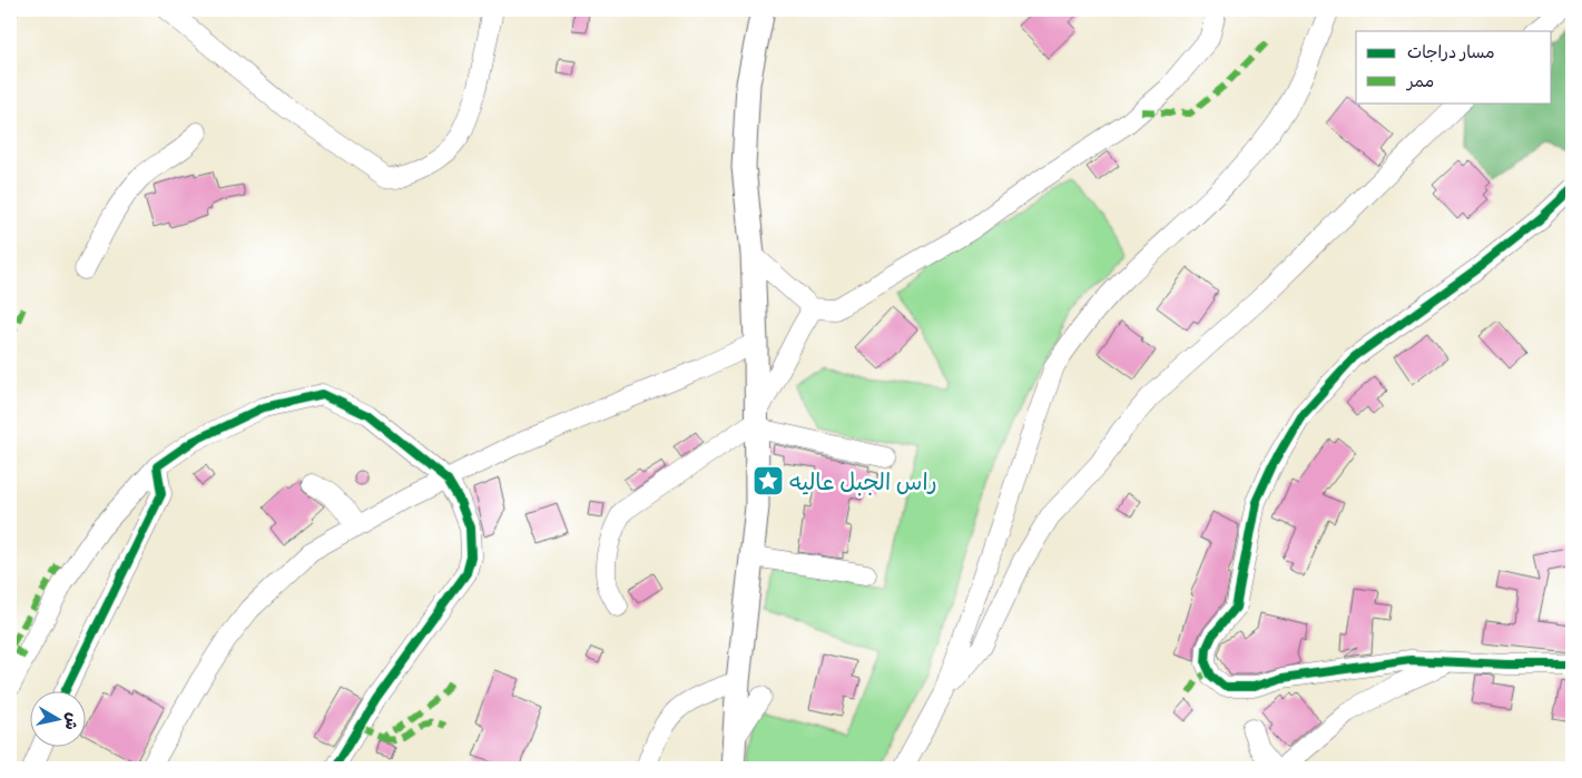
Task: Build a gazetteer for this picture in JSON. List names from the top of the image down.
{
  "places": {
    "place": ["راس الجبل عاليه"]
  },
  "legend": ["مسار دراجات", "ممر"],
  "north": "right"
}
